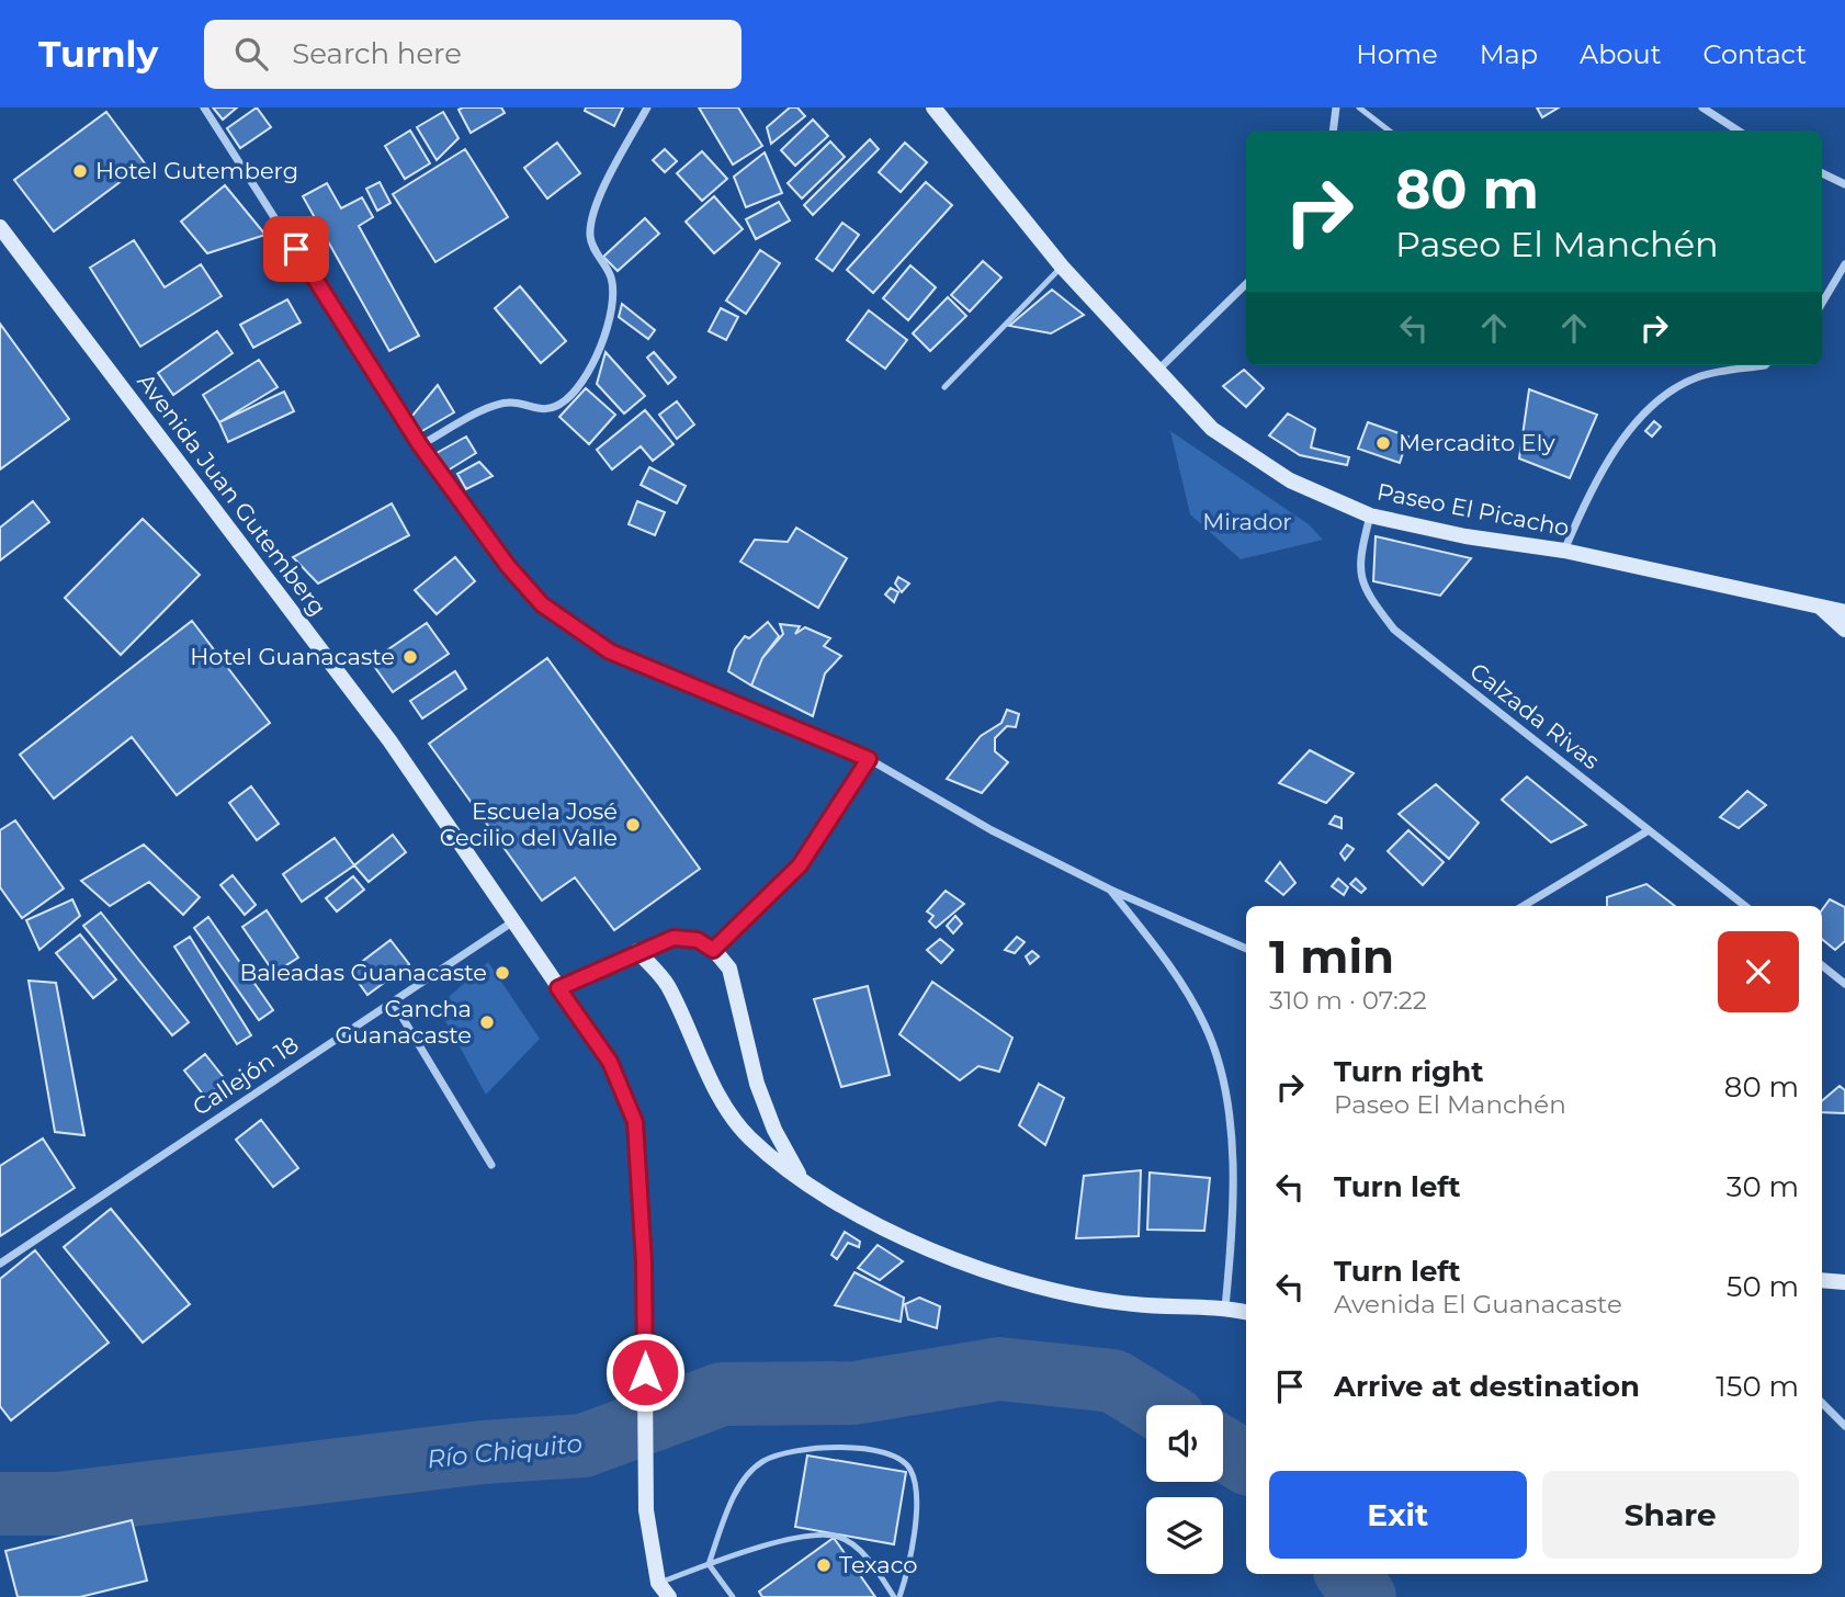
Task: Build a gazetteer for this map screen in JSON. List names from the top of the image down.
{
  "streets": {
    "street": [
      "Avenida Juan Gutemberg",
      "Paseo El Picacho",
      "Calzada Rivas",
      "Callejón 18"
    ]
  },
  "crossings": [
    ["Avenida Juan Gutemberg", "Callejón 18"],
    ["Paseo El Picacho", "Calzada Rivas"]
  ],
  "water": ["Río Chiquito"],
  "parks": ["Mirador"],
  "places": [
    "Hotel Gutemberg",
    "Mercadito Ely",
    "Hotel Guanacaste",
    "Escuela José Cecilio del Valle",
    "Baleadas Guanacaste",
    "Cancha Guanacaste",
    "Texaco"
  ],
  "page": {
    "header": "Turnly",
    "search": "Search here",
    "nav": [
      "Home",
      "Map",
      "About",
      "Contact"
    ],
    "turn": ["80 m", "Paseo El Manchén"],
    "heading": ["1 min", "310 m · 07:22"],
    "list": [
      {
        "name": "Turn right",
        "note": "Paseo El Manchén",
        "value": "80 m"
      },
      {
        "name": "Turn left",
        "value": "30 m"
      },
      {
        "name": "Turn left",
        "note": "Avenida El Guanacaste",
        "value": "50 m"
      },
      {
        "name": "Arrive at destination",
        "value": "150 m"
      }
    ],
    "buttons": ["Exit", "Share"]
  }
}
